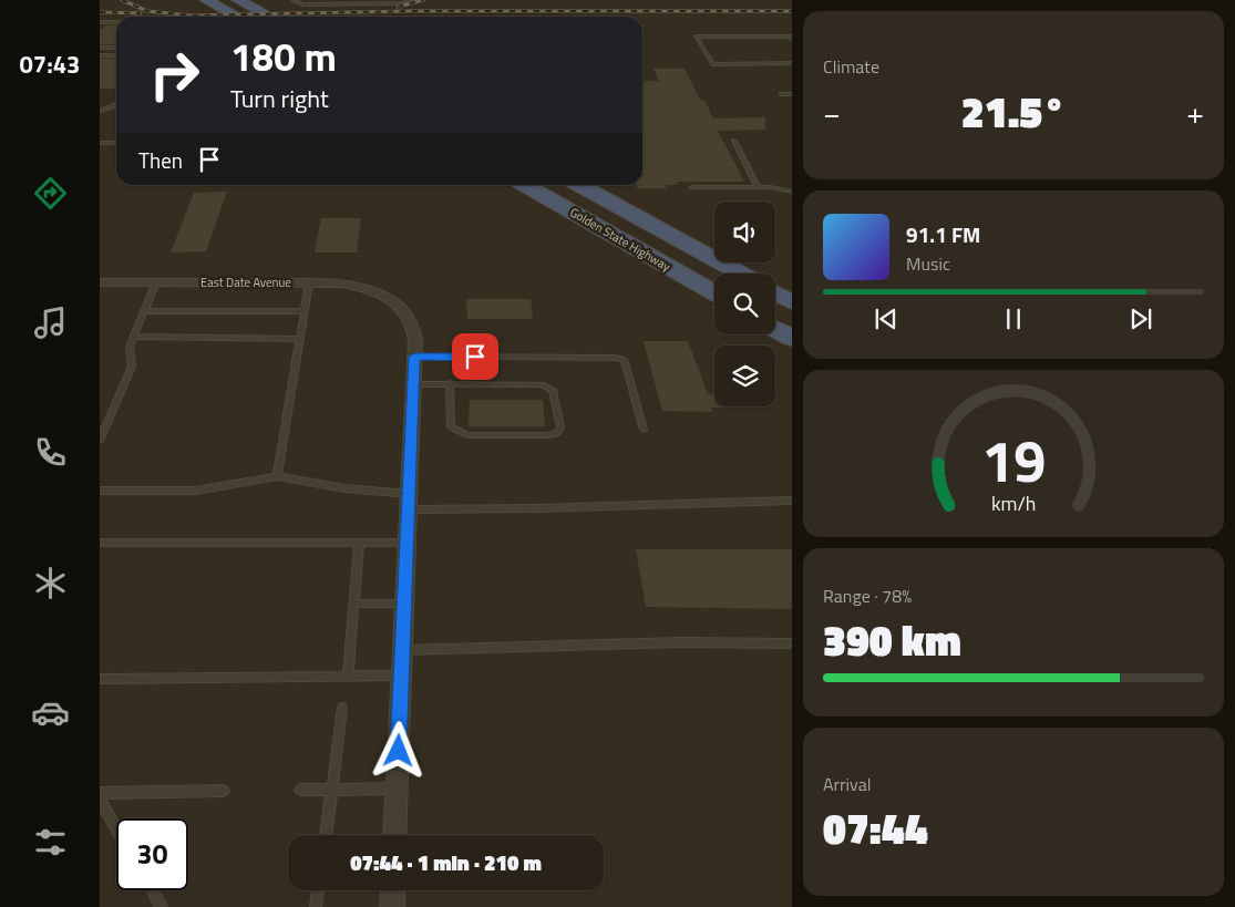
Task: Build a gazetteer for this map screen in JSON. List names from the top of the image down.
{
  "streets": {
    "highway": ["Golden State Highway"],
    "street": ["East Date Avenue"]
  },
  "page": {
    "tabs": "07:43",
    "tile": [
      "Climate",
      ["Range · 78%", "390 km"],
      ["Arrival", "07:44"]
    ],
    "turn": ["180 m", "Turn right"],
    "heat": ["−", "21.5°", "+"],
    "then": "Then",
    "song": ["91.1 FM", "Music"],
    "limit": "30",
    "trip": "07:44 · 1 min · 210 m",
    "gauge": ["19", "km/h"]
  }
}
